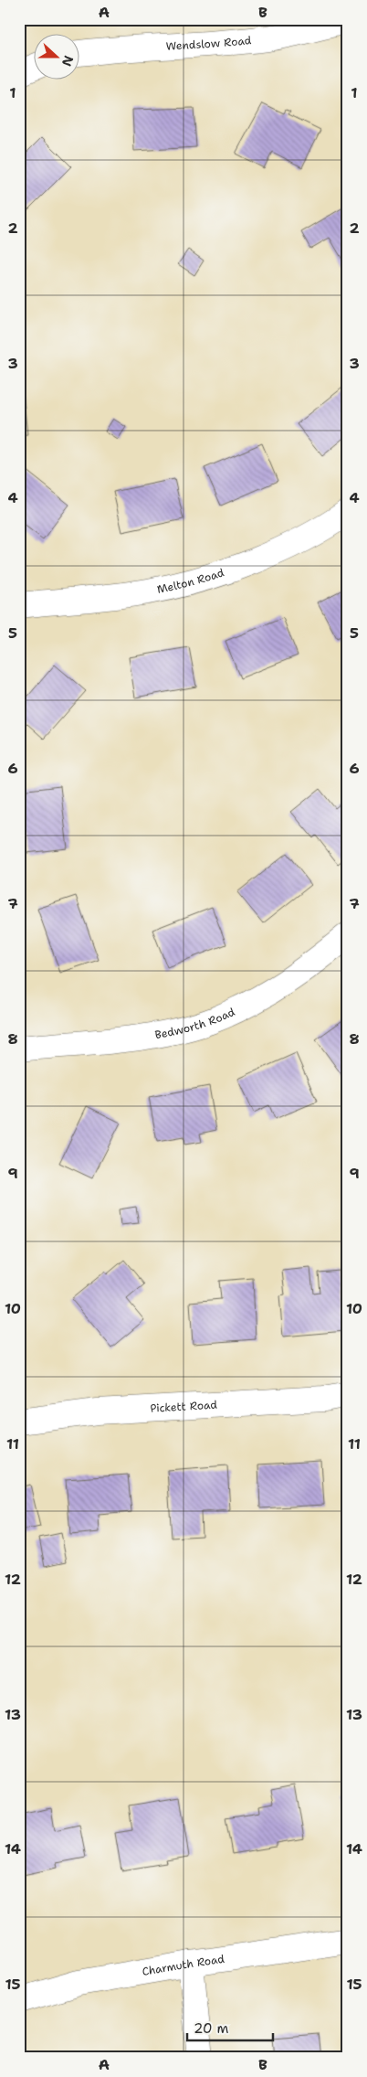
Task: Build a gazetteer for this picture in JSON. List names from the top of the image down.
{
  "streets": {
    "street": [
      "Wendslow Road",
      "Melton Road",
      "Bedworth Road",
      "Pickett Road",
      "Charmuth Road"
    ]
  },
  "scale_bar": "20 m",
  "north": "right",
  "grid": {
    "columns": ["A", "B"],
    "rows": [
      "1",
      "2",
      "3",
      "4",
      "5",
      "6",
      "7",
      "8",
      "9",
      "10",
      "11",
      "12",
      "13",
      "14",
      "15"
    ]
  }
}
